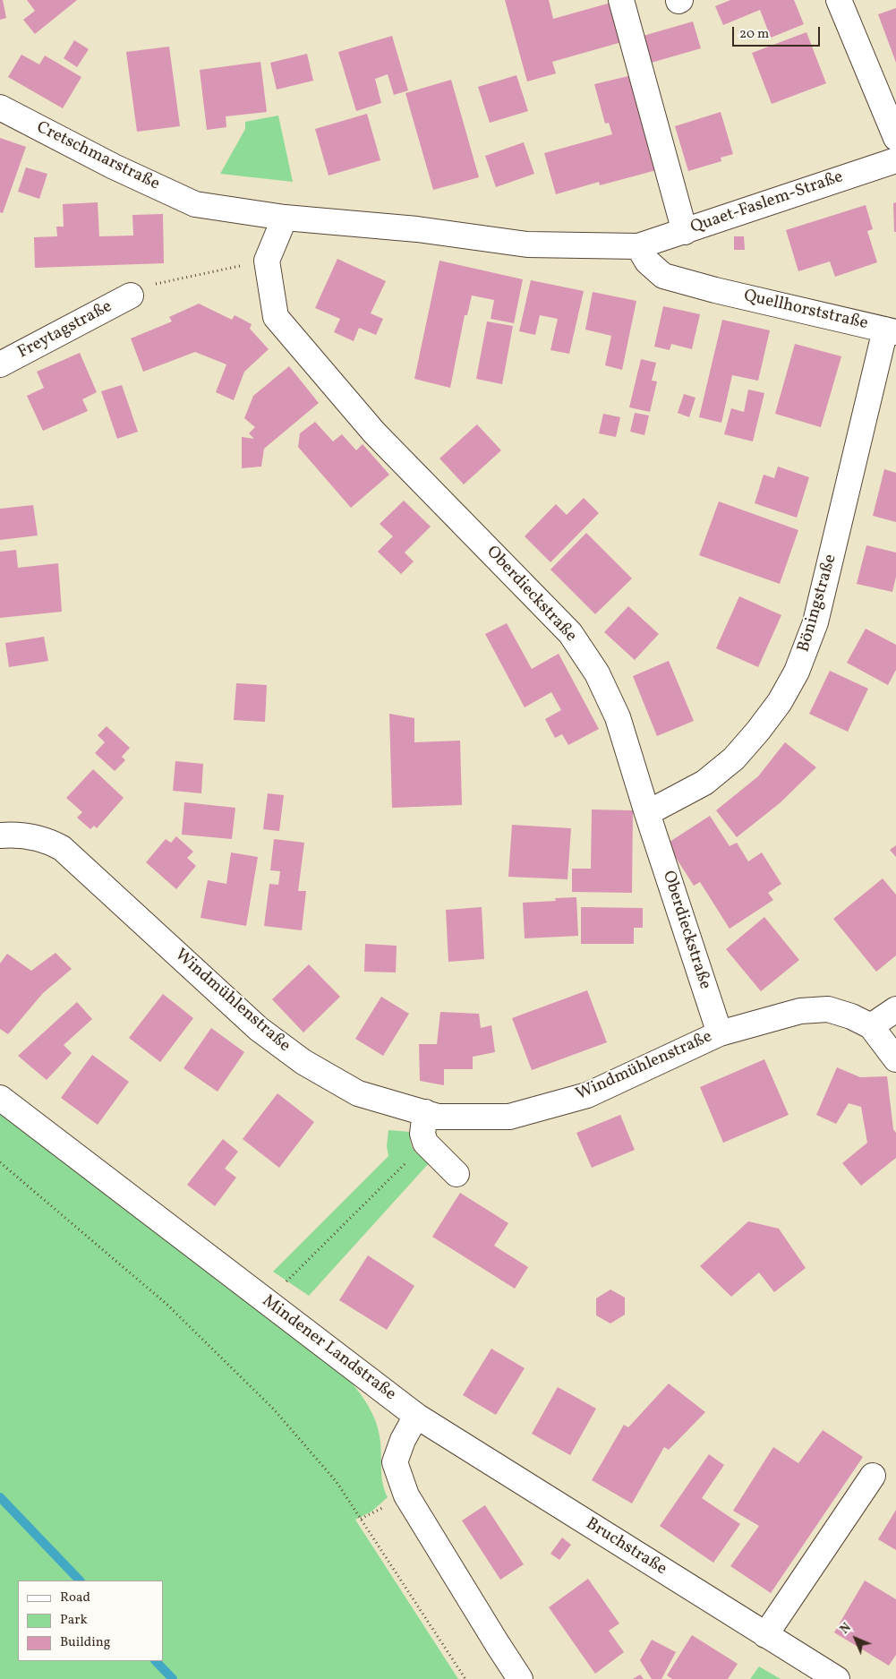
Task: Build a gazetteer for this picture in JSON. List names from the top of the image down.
{
  "streets": {
    "street": [
      "Cretschmarstraße",
      "Quaet-Faslem-Straße",
      "Quellhorststraße",
      "Freytagstraße",
      "Oberdieckstraße",
      "Böningstraße",
      "Windmühlenstraße",
      "Mindener Landstraße",
      "Bruchstraße"
    ]
  },
  "crossings": [
    ["Cretschmarstraße", "Quaet-Faslem-Straße"],
    ["Quaet-Faslem-Straße", "Quellhorststraße"],
    ["Quellhorststraße", "Böningstraße"],
    ["Oberdieckstraße", "Böningstraße"],
    ["Oberdieckstraße", "Windmühlenstraße"],
    ["Mindener Landstraße", "Bruchstraße"]
  ],
  "legend": ["Road", "Park", "Building"],
  "scale_bar": "20 m",
  "north": "top left"
}
